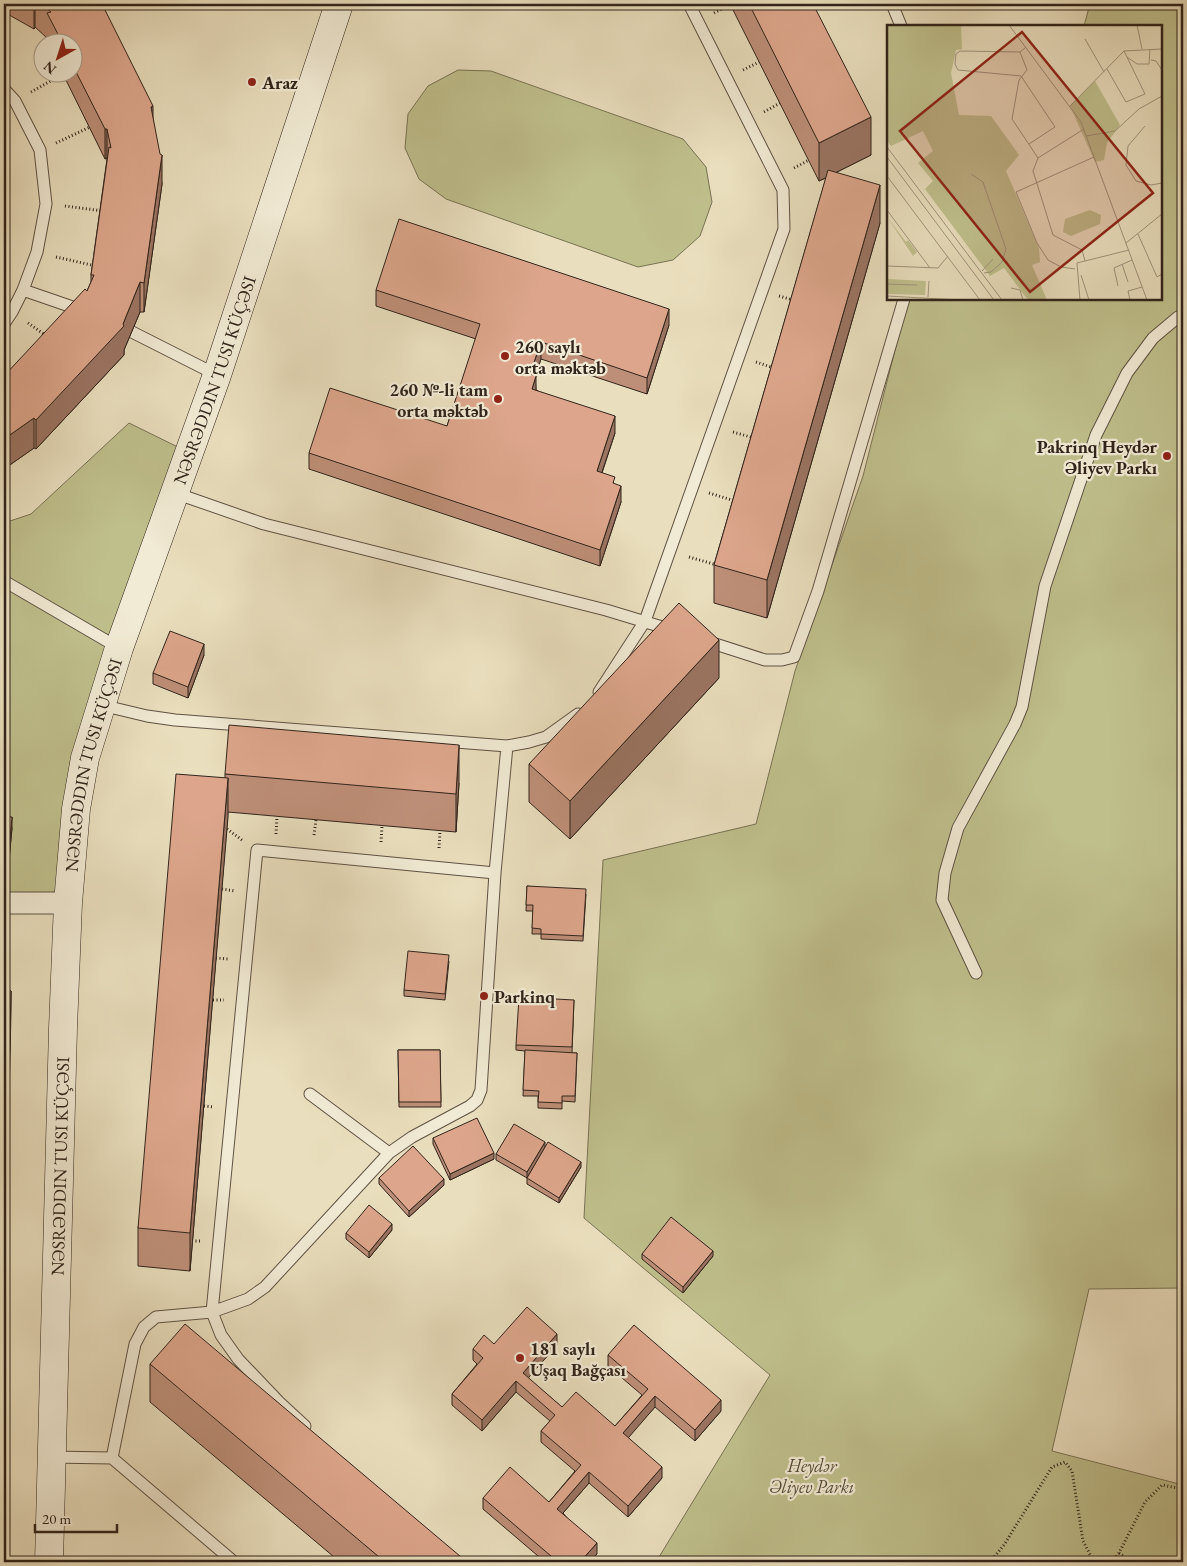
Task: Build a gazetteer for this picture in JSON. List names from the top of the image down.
{
  "streets": {
    "main road": ["NƏSRƏDDIN TUSI KÜÇƏSI"]
  },
  "parks": ["Heydər Əliyev Parkı"],
  "places": [
    "Araz",
    "260 saylı orta məktəb",
    "260 №-li tam orta məktəb",
    "Pakrinq Heydər Əliyev Parkı",
    "Parkinq",
    "181 saylı Uşaq Bağçası"
  ],
  "scale_bar": "20 m",
  "north": "bottom left"
}
